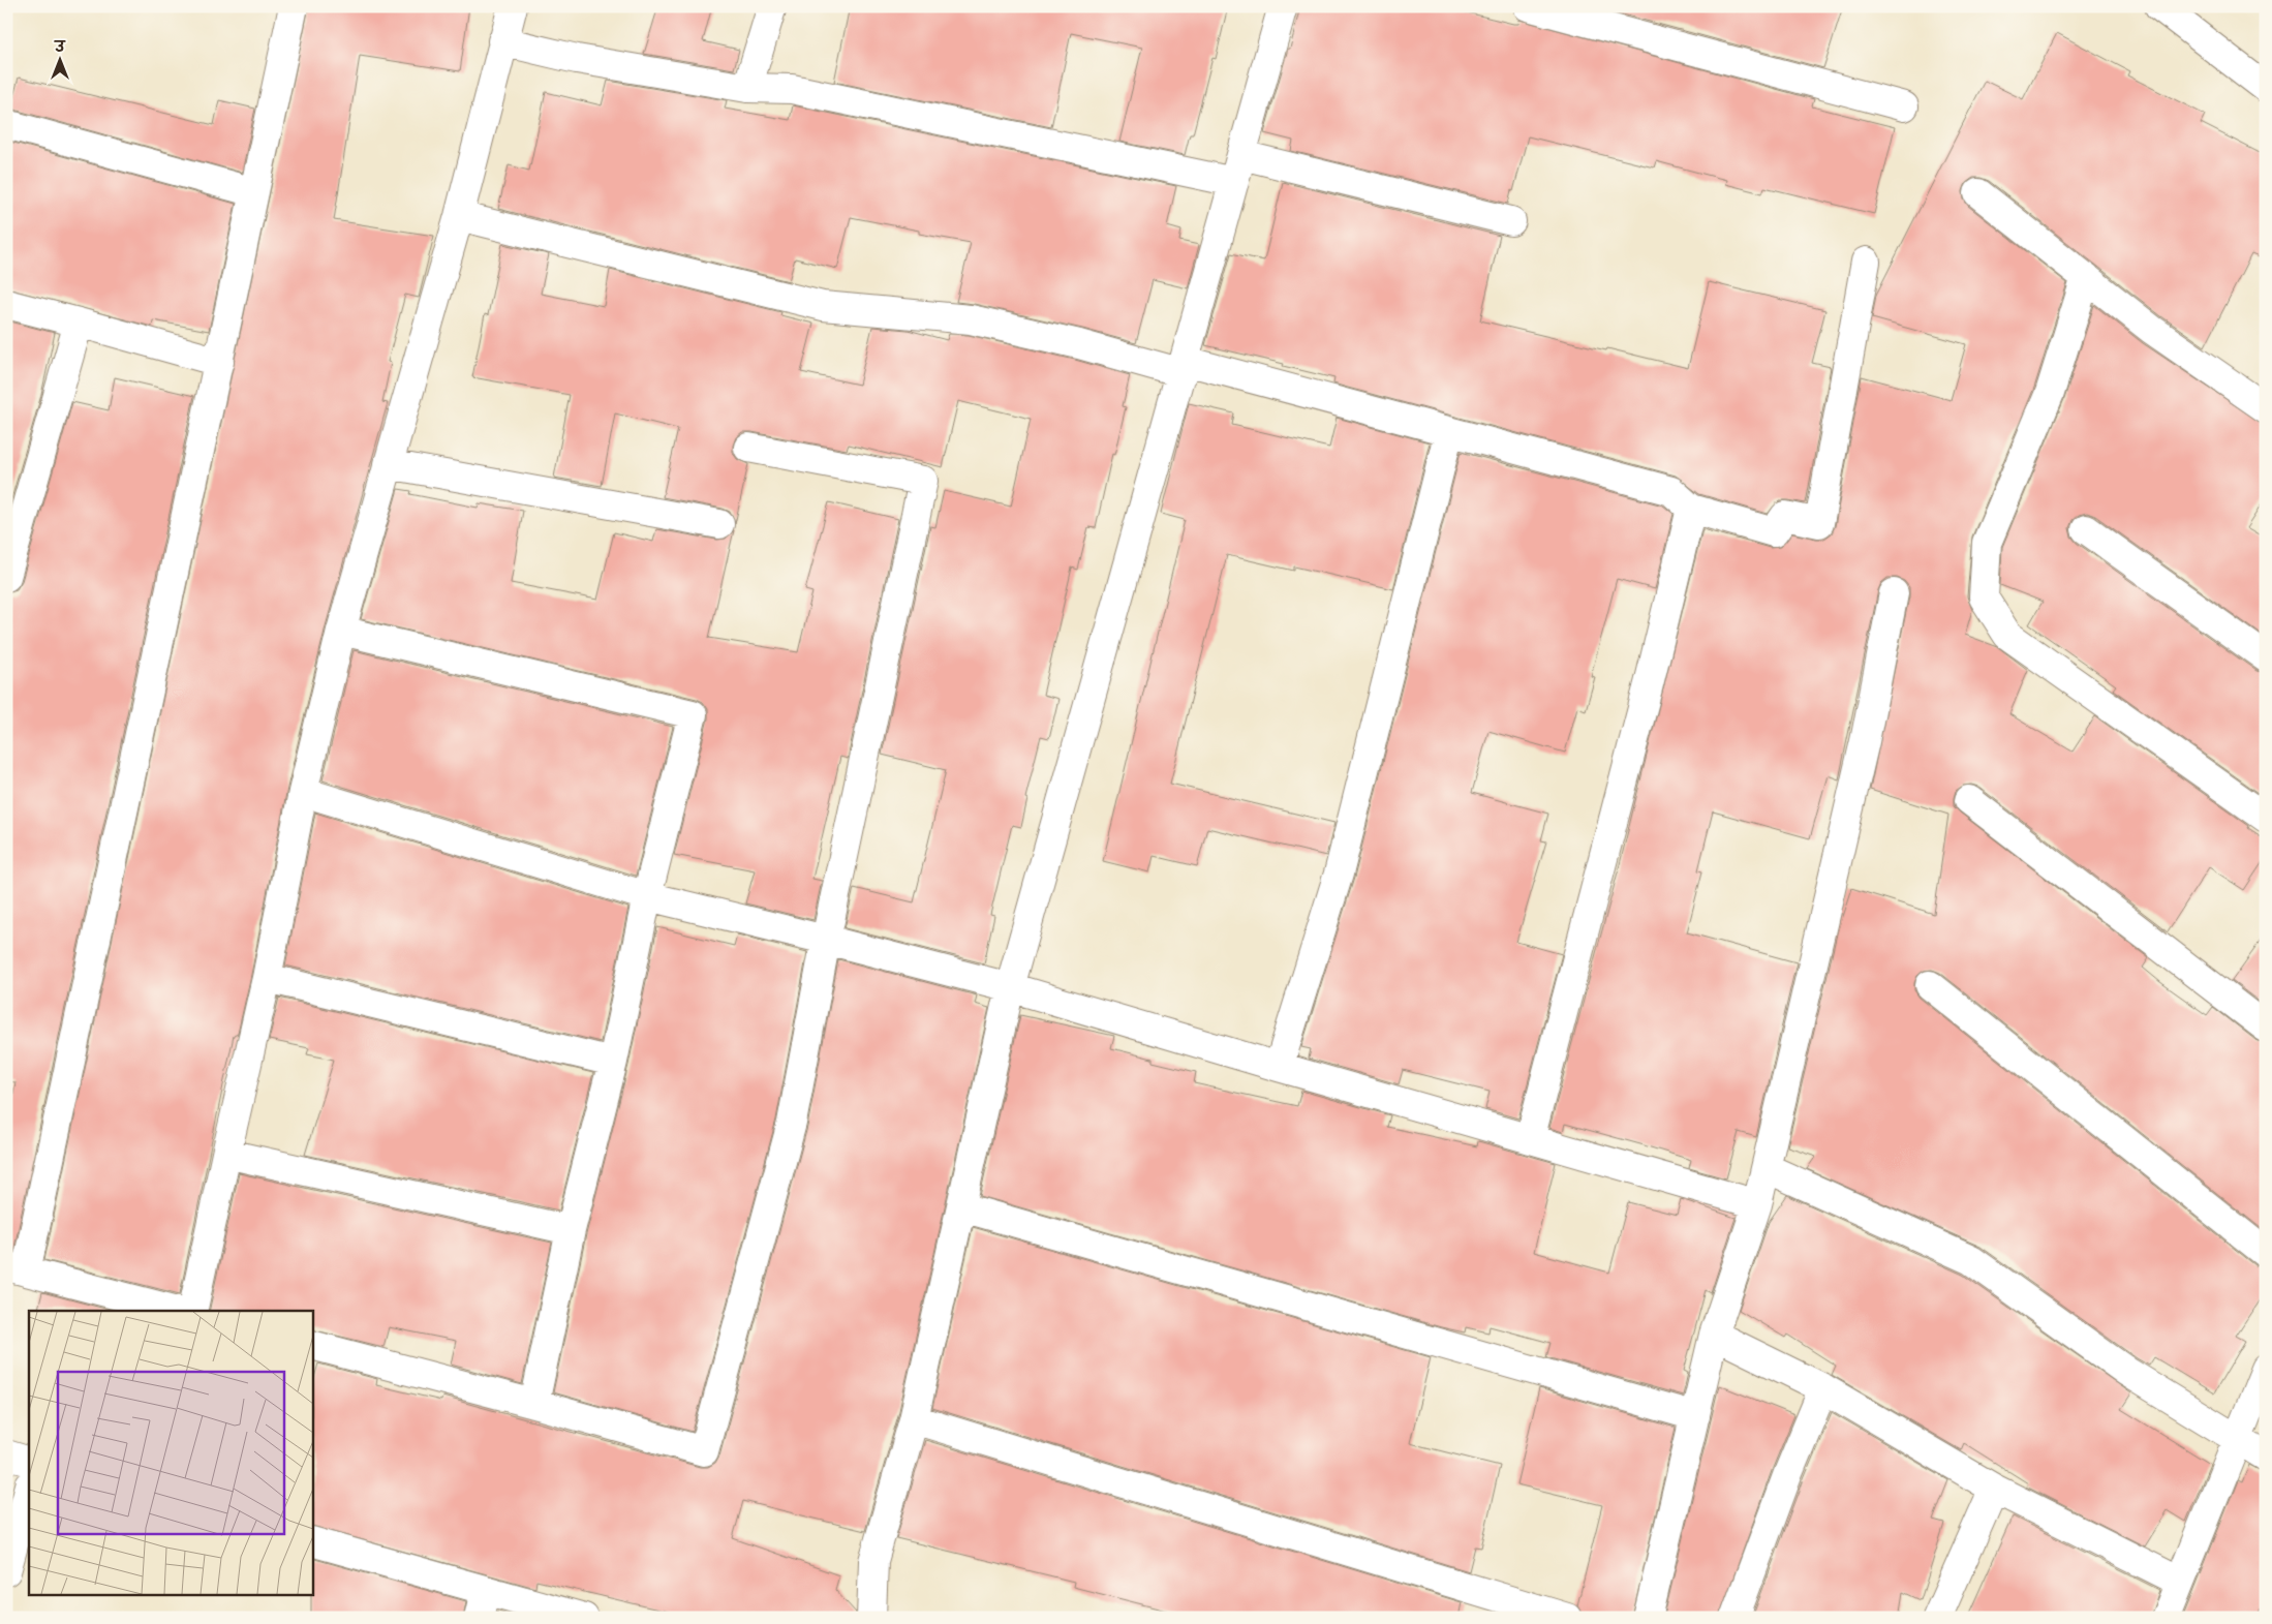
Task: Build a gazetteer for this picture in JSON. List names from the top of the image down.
{
  "north": "top"
}
